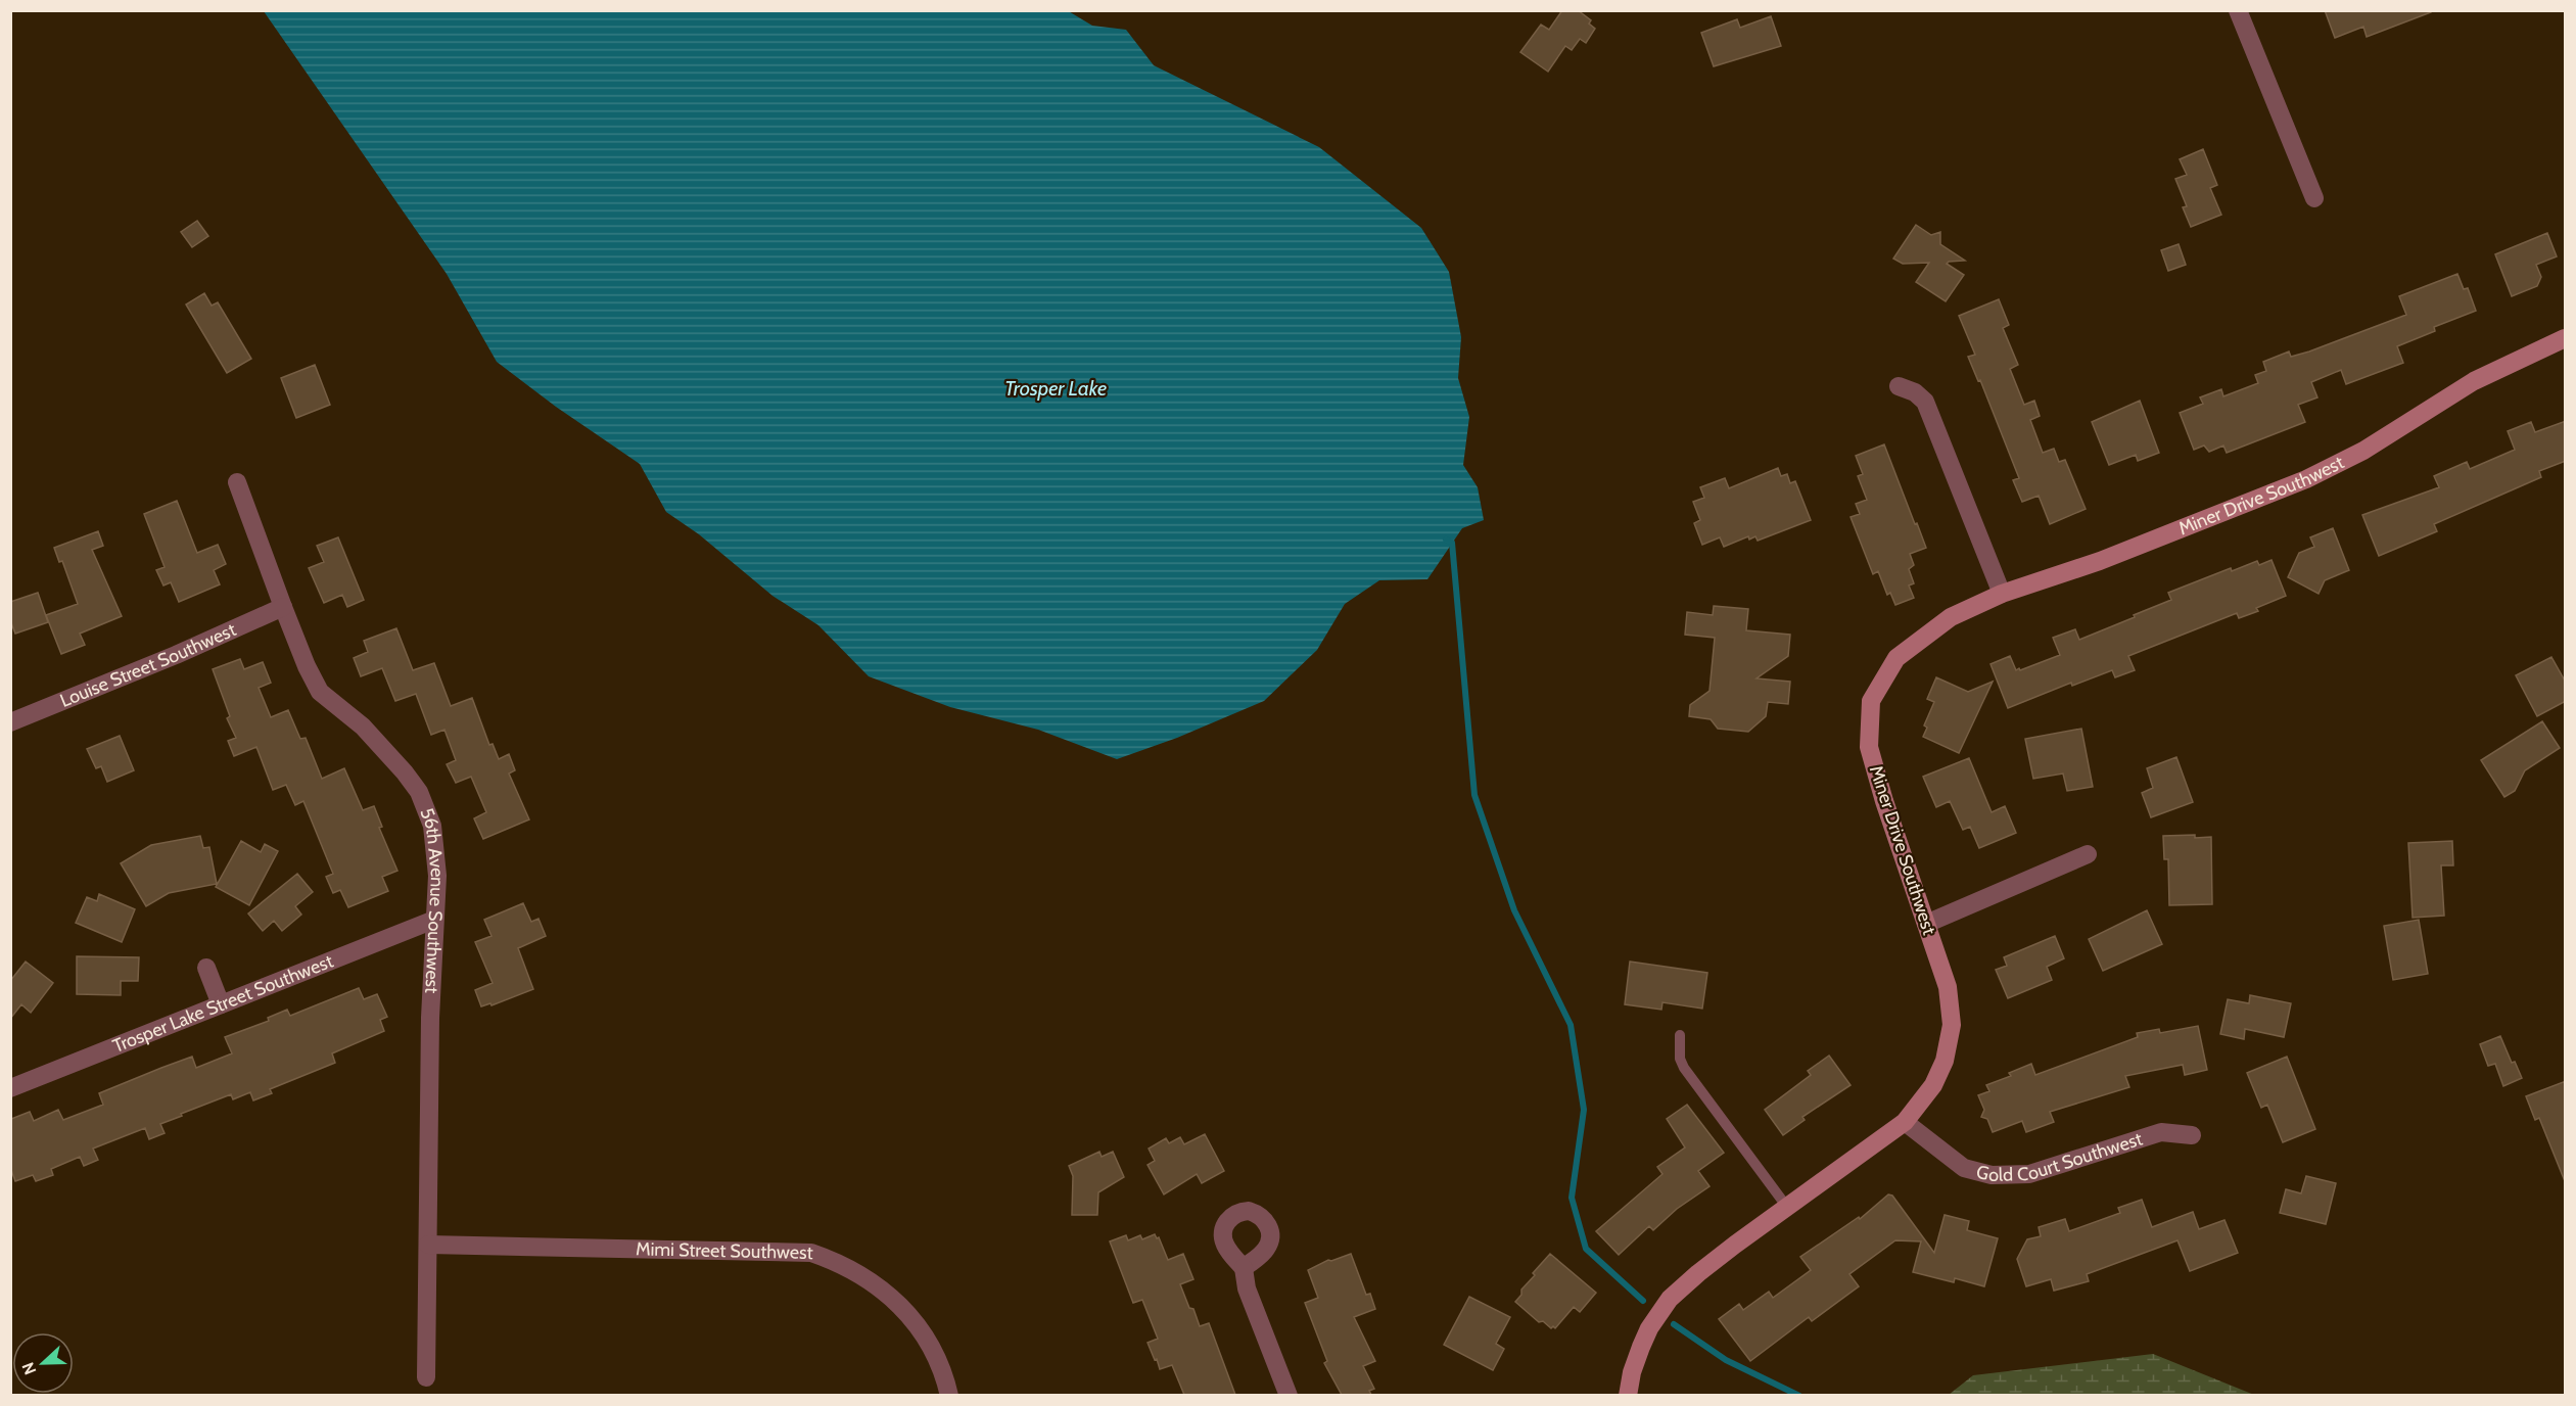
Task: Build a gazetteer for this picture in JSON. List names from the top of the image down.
{
  "streets": {
    "street": [
      "Miner Drive Southwest",
      "Louise Street Southwest",
      "56th Avenue Southwest",
      "Trosper Lake Street Southwest",
      "Gold Court Southwest",
      "Mimi Street Southwest"
    ]
  },
  "crossings": [
    ["Miner Drive Southwest", "Gold Court Southwest"],
    ["Louise Street Southwest", "56th Avenue Southwest"],
    ["56th Avenue Southwest", "Trosper Lake Street Southwest"],
    ["56th Avenue Southwest", "Mimi Street Southwest"]
  ],
  "water": ["Trosper Lake"],
  "north": "left"
}
